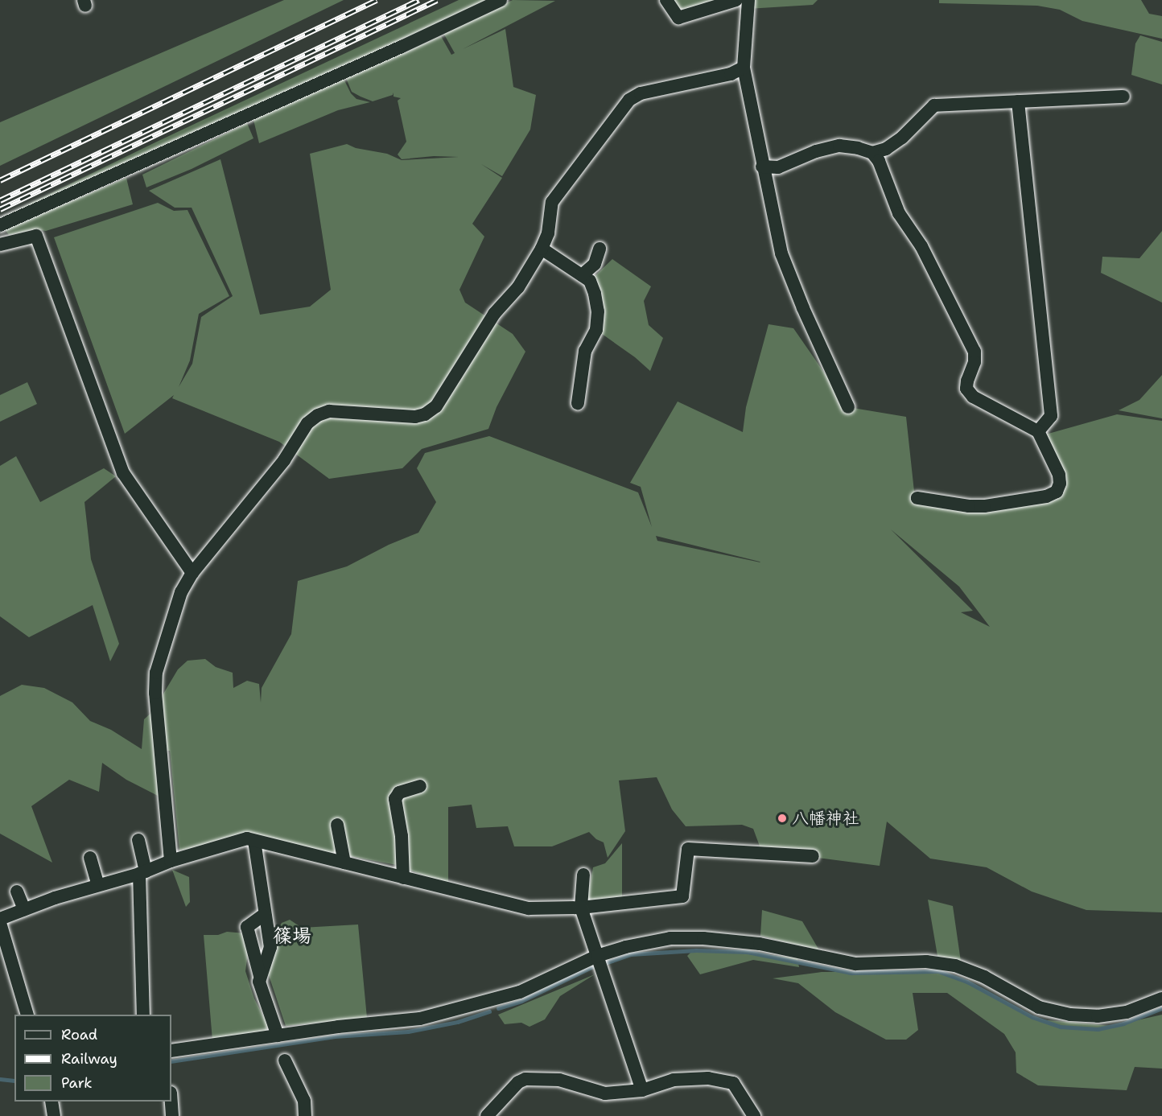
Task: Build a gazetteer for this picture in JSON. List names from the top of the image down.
{
  "districts": ["篠場"],
  "places": ["八幡神社"],
  "legend": ["Road", "Railway", "Park"]
}
